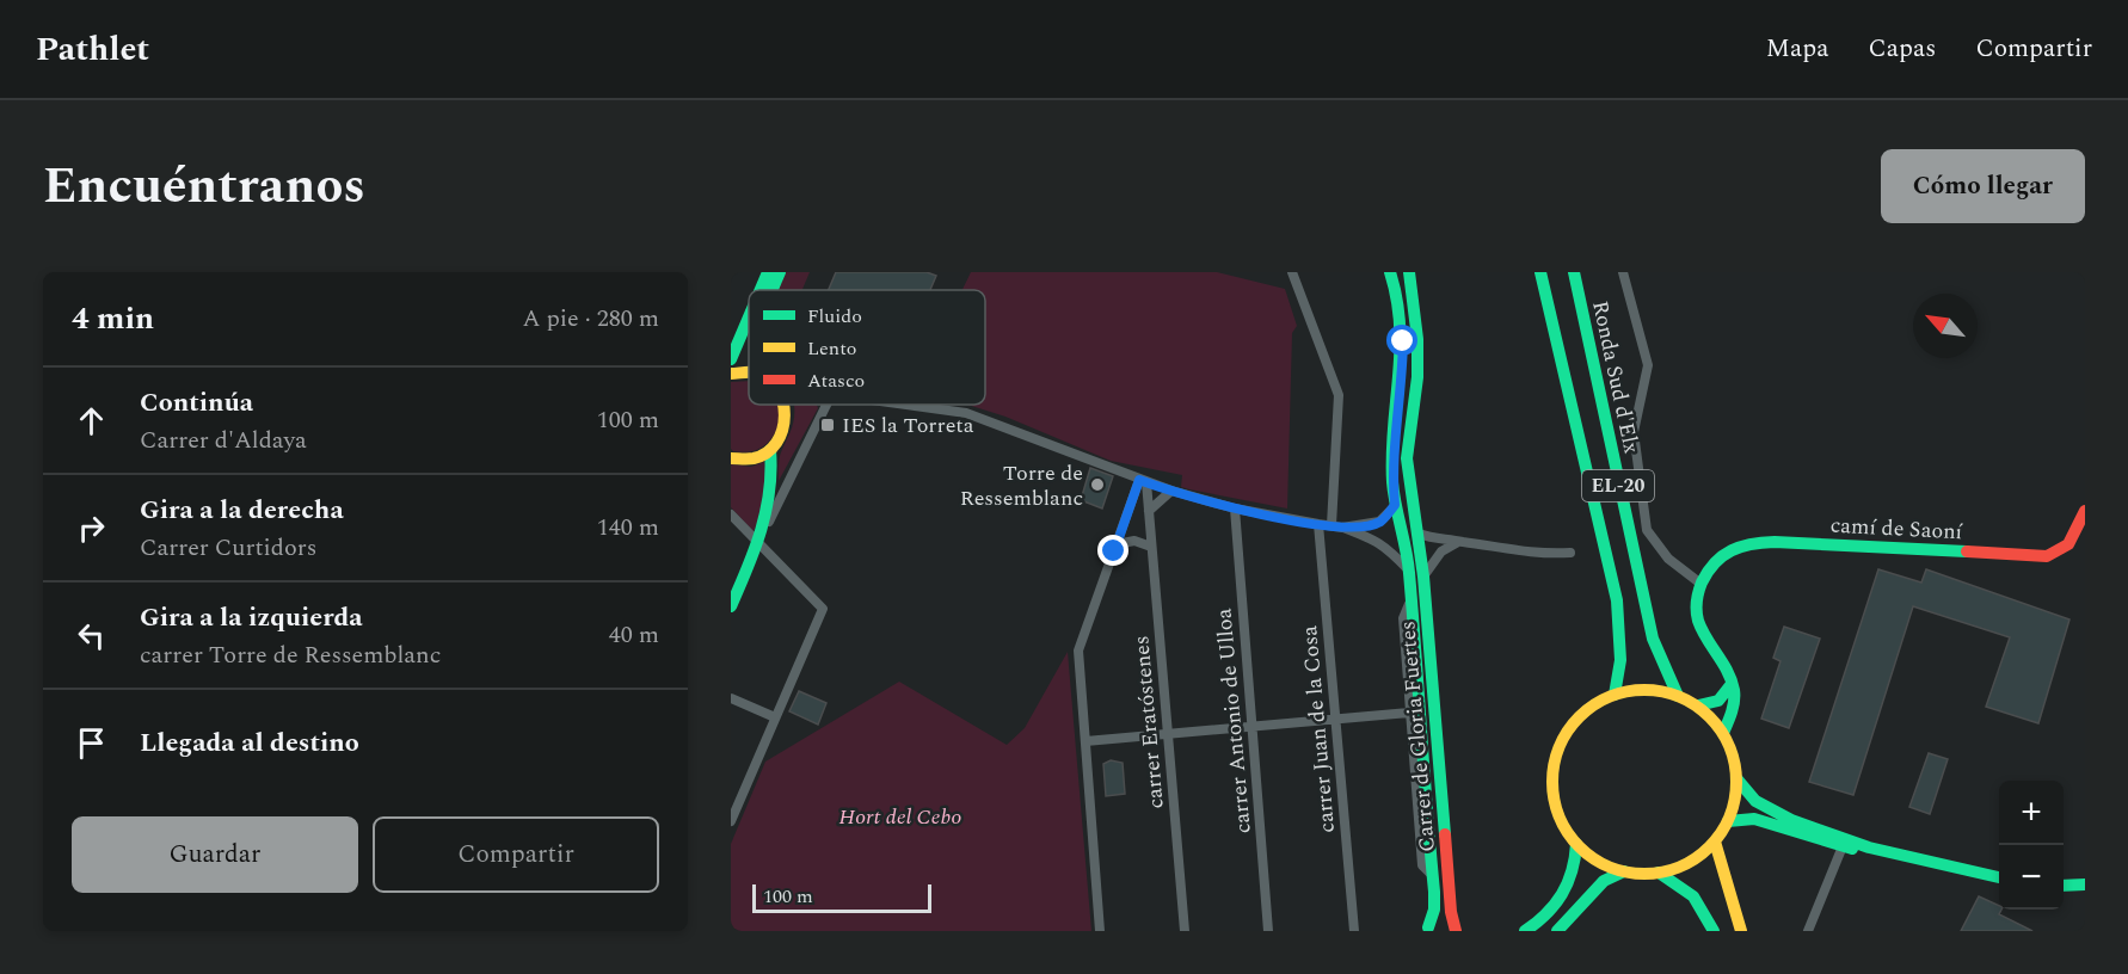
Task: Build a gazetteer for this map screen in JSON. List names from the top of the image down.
{
  "streets": {
    "main road": [
      "Ronda Sud d'Elx",
      "EL-20",
      "camí de Saoní",
      "Carrer de Gloria Fuertes"
    ],
    "street": ["carrer Antonio de Ulloa", "carrer Eratóstenes", "carrer Juan de la Cosa"]
  },
  "crossings": [
    ["Ronda Sud d'Elx", "EL-20"]
  ],
  "parks": ["Hort del Cebo"],
  "places": {
    "transit": ["IES la Torreta"],
    "other": ["Torre de Ressemblanc"]
  },
  "legend": ["Fluido", "Lento", "Atasco"],
  "scale_bar": "100 m",
  "north": "top left",
  "page": {
    "header": "Pathlet",
    "nav": ["Mapa", "Capas", "Compartir"],
    "title": "Encuéntranos",
    "buttons": [
      "Cómo llegar",
      ["Guardar", "Compartir"]
    ],
    "heading": ["4 min", "A pie · 280 m"],
    "list": [
      ["Continúa", "Carrer d'Aldaya", "100 m"],
      ["Gira a la derecha", "Carrer Curtidors", "140 m"],
      ["Gira a la izquierda", "carrer Torre de Ressemblanc", "40 m"],
      "Llegada al destino"
    ],
    "map_buttons": ["+", "−"],
    "scale": "100 m"
  }
}
